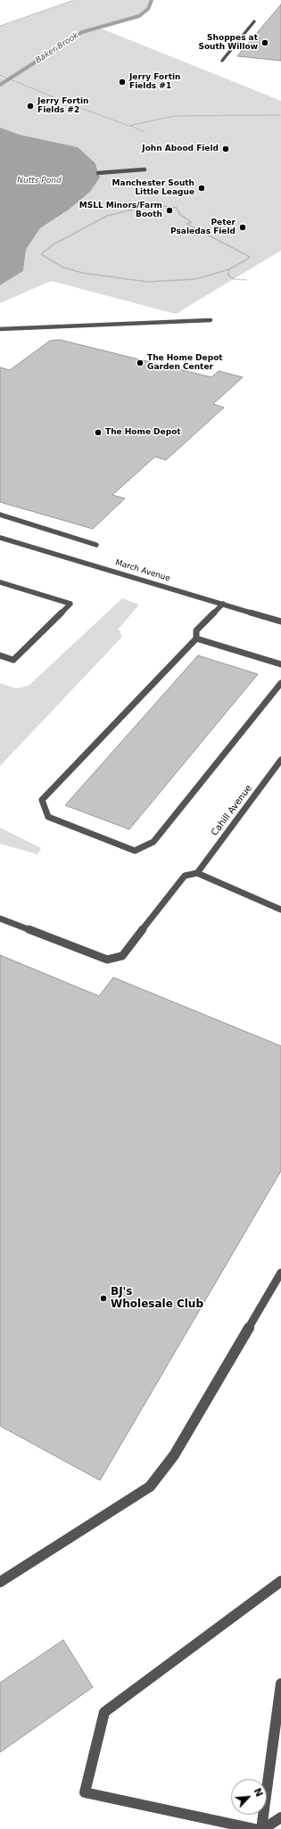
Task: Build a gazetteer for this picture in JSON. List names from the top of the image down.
{
  "streets": {
    "street": ["March Avenue", "Cahill Avenue"]
  },
  "water": ["Baker Brook", "Nutts Pond"],
  "places": [
    "Shoppes at South Willow",
    "Jerry Fortin Fields #1",
    "Jerry Fortin Fields #2",
    "John Abood Field",
    "Manchester South Little League",
    "MSLL Minors/Farm Booth",
    "Peter Psaledas Field",
    "The Home Depot Garden Center",
    "The Home Depot",
    "BJ's Wholesale Club"
  ],
  "north": "top right"
}
